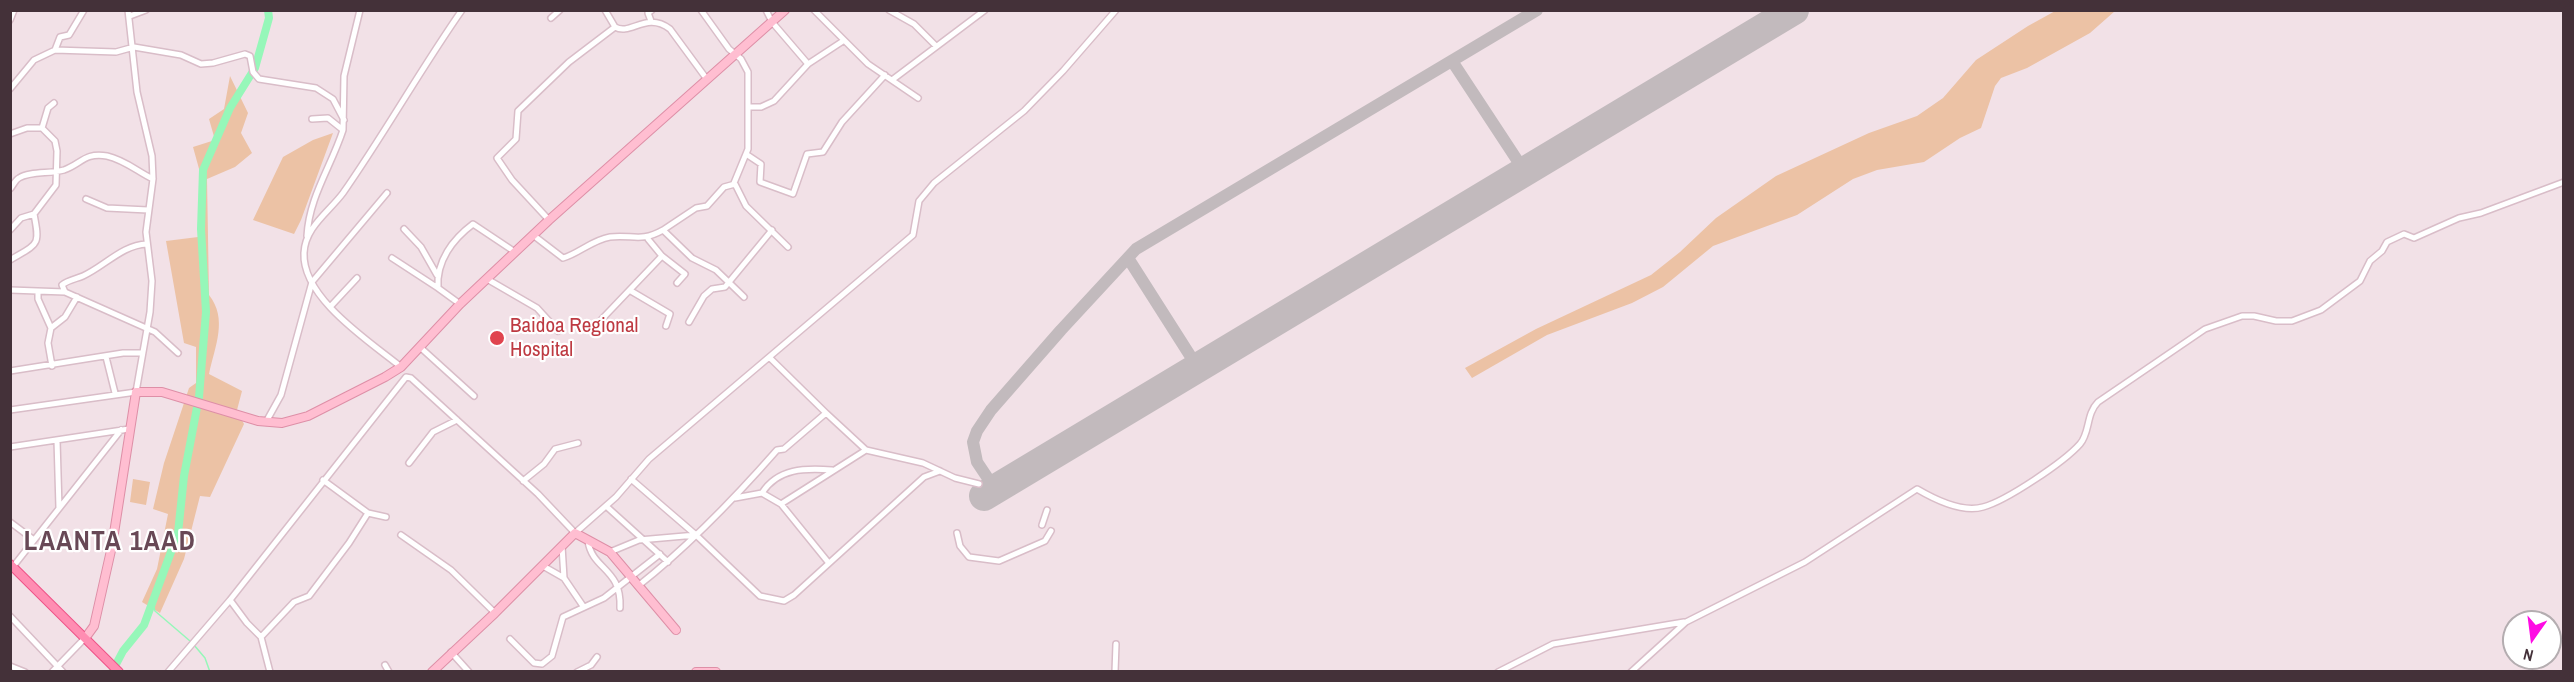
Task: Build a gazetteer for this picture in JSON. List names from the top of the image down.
{
  "districts": ["LAANTA 1AAD"],
  "places": ["Baidoa Regional Hospital"],
  "north": "bottom"
}
